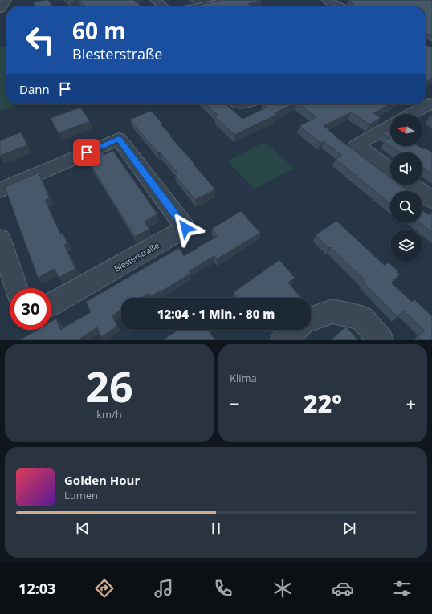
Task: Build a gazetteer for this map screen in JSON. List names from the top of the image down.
{
  "streets": {
    "street": ["Biesterstraße"]
  },
  "north": "left",
  "page": {
    "turn": ["60 m", "Biesterstraße"],
    "then": "Dann",
    "limit": "30",
    "trip": "12:04 · 1 Min. · 80 m",
    "tile": [
      ["26", "km/h"],
      "Klima"
    ],
    "heat": ["−", "22°", "+"],
    "song": ["Golden Hour", "Lumen"],
    "tabs": "12:03"
  }
}
